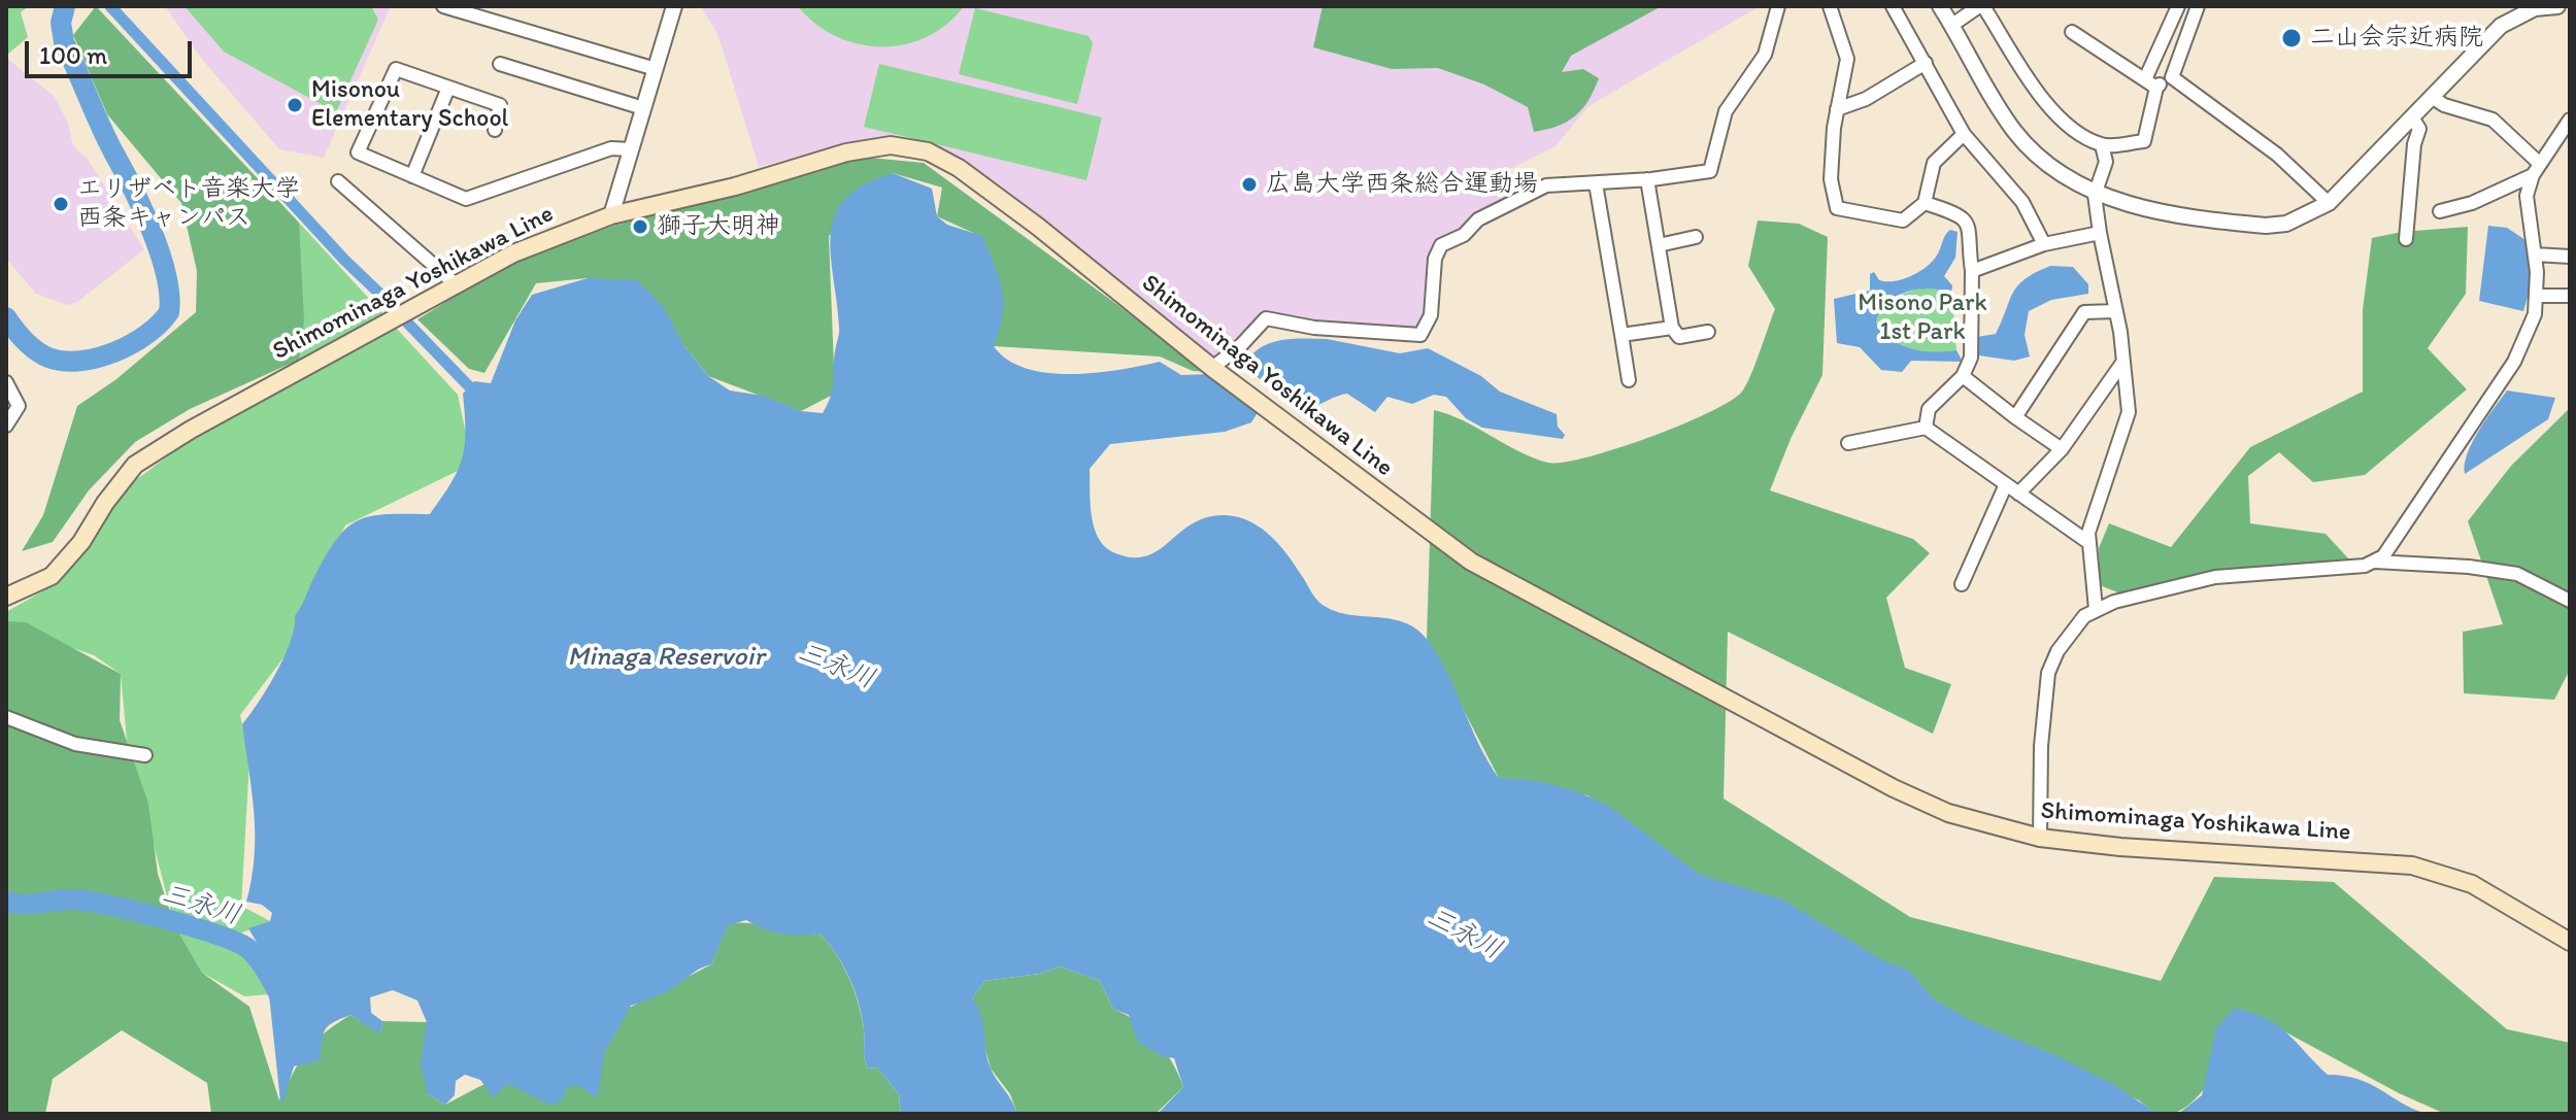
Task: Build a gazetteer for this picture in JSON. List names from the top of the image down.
{
  "streets": {
    "main road": ["Shimominaga Yoshikawa Line"]
  },
  "water": ["Minaga Reservoir", "三永川"],
  "parks": ["Misono Park 1st Park"],
  "places": [
    "二山会宗近病院",
    "Misonou Elementary School",
    "広島大学西条総合運動場",
    "エリザベト音楽大学 西条キャンパス",
    "獅子大明神"
  ],
  "scale_bar": "100 m"
}
